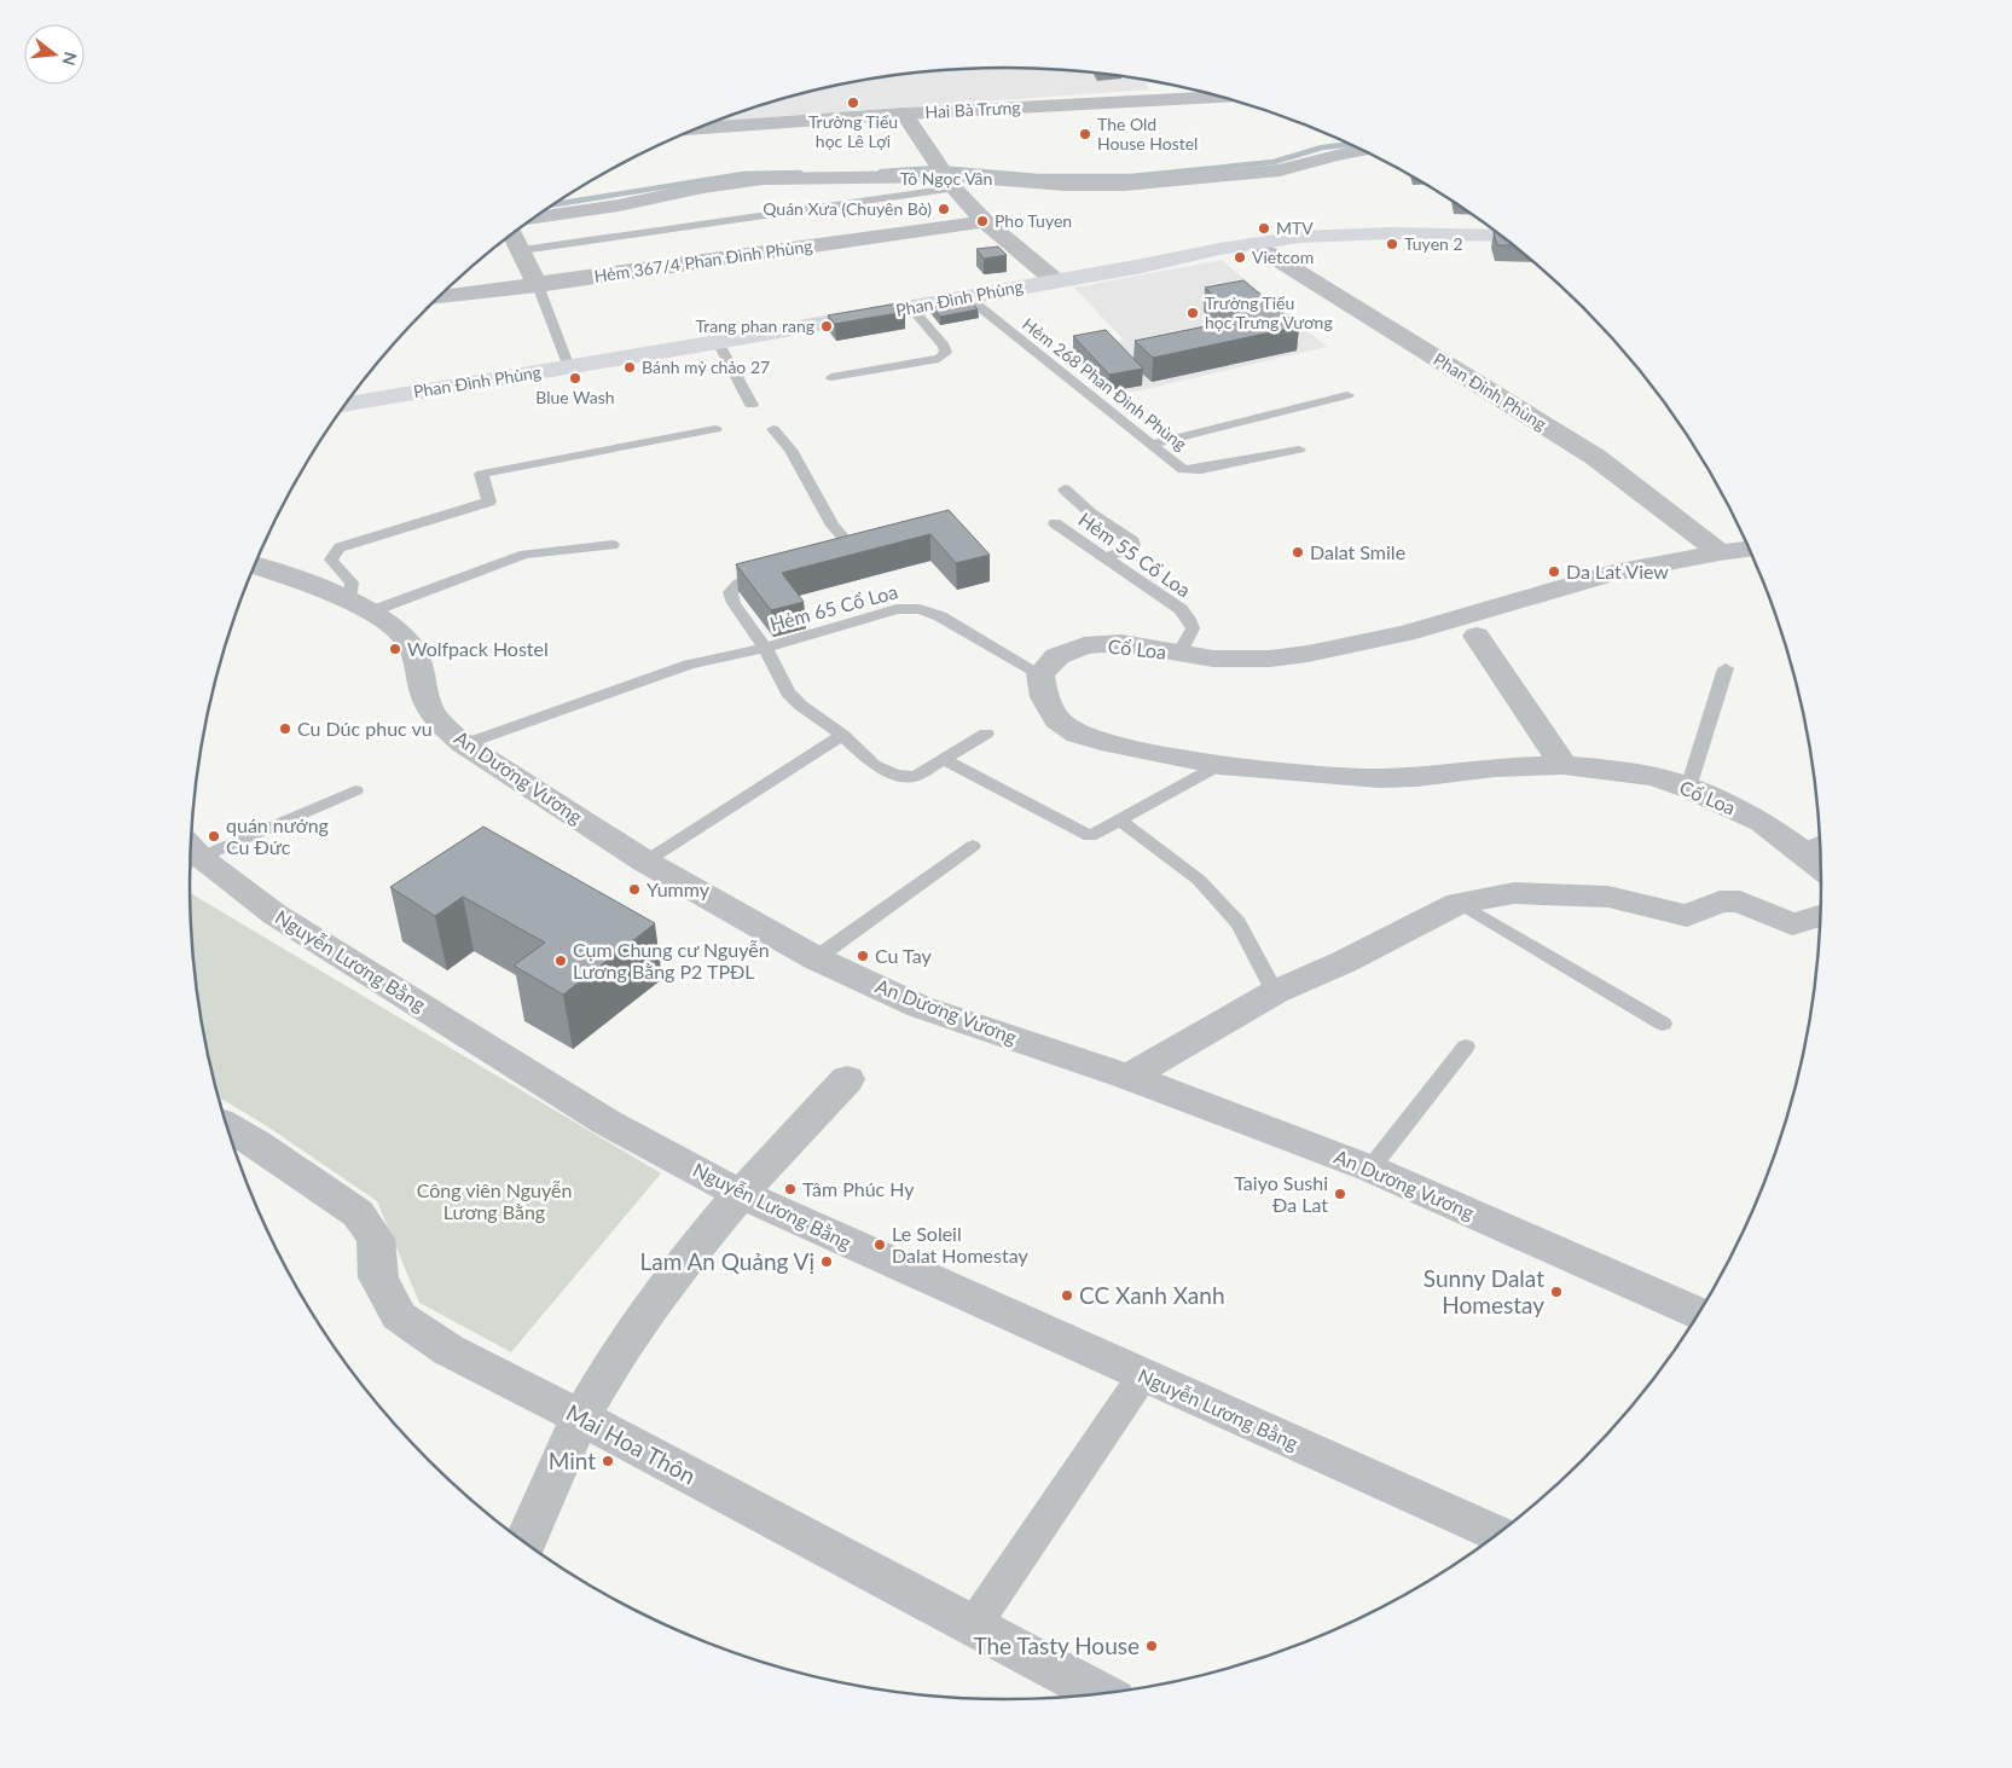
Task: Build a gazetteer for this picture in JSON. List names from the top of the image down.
{
  "streets": {
    "main road": ["Phan Đình Phùng"],
    "street": [
      "Hai Bà Trưng",
      "Tô Ngọc Vân",
      "Hẻm 367/4 Phan Đình Phùng",
      "Phan Đinh Phùng",
      "Cổ Loa",
      "An Dương Vương",
      "Nguyễn Lương Bằng",
      "Mai Hoa Thôn"
    ],
    "lane": ["Hẻm 268 Phan Đình Phùng", "Hẻm 55 Cổ Loa", "Hẻm 65 Cổ Loa"]
  },
  "crossings": [
    ["Phan Đình Phùng", "Hẻm 268 Phan Đình Phùng"],
    ["Phan Đình Phùng", "Phan Đinh Phùng"],
    ["Phan Đinh Phùng", "Cổ Loa"],
    ["Hẻm 55 Cổ Loa", "Cổ Loa"],
    ["Hẻm 65 Cổ Loa", "Cổ Loa"],
    ["Hẻm 65 Cổ Loa", "An Dương Vương"]
  ],
  "parks": ["Công viên Nguyễn Lương Bằng"],
  "places": [
    "Trường Tiểu học Lê Lợi",
    "The Old House Hostel",
    "Quán Xưa (Chuyên Bò)",
    "Pho Tuyen",
    "MTV",
    "Tuyen 2",
    "Vietcom",
    "Trường Tiểu học Trưng Vương",
    "Trang phan rang",
    "Bánh mỳ chảo 27",
    "Blue Wash",
    "Dalat Smile",
    "Da Lat View",
    "Wolfpack Hostel",
    "Cu Dúc phuc vu",
    "quán nướng Cu Đức",
    "Yummy",
    "Cu Tay",
    "Cụm Chung cư Nguyễn Lương Bằng P2 TPĐL",
    "Tâm Phúc Hy",
    "Taiyo Sushi Đa Lat",
    "Le Soleil Dalat Homestay",
    "Lam An Quảng Vị",
    "Sunny Dalat Homestay",
    "CC Xanh Xanh",
    "Mint",
    "The Tasty House"
  ],
  "north": "right"
}
